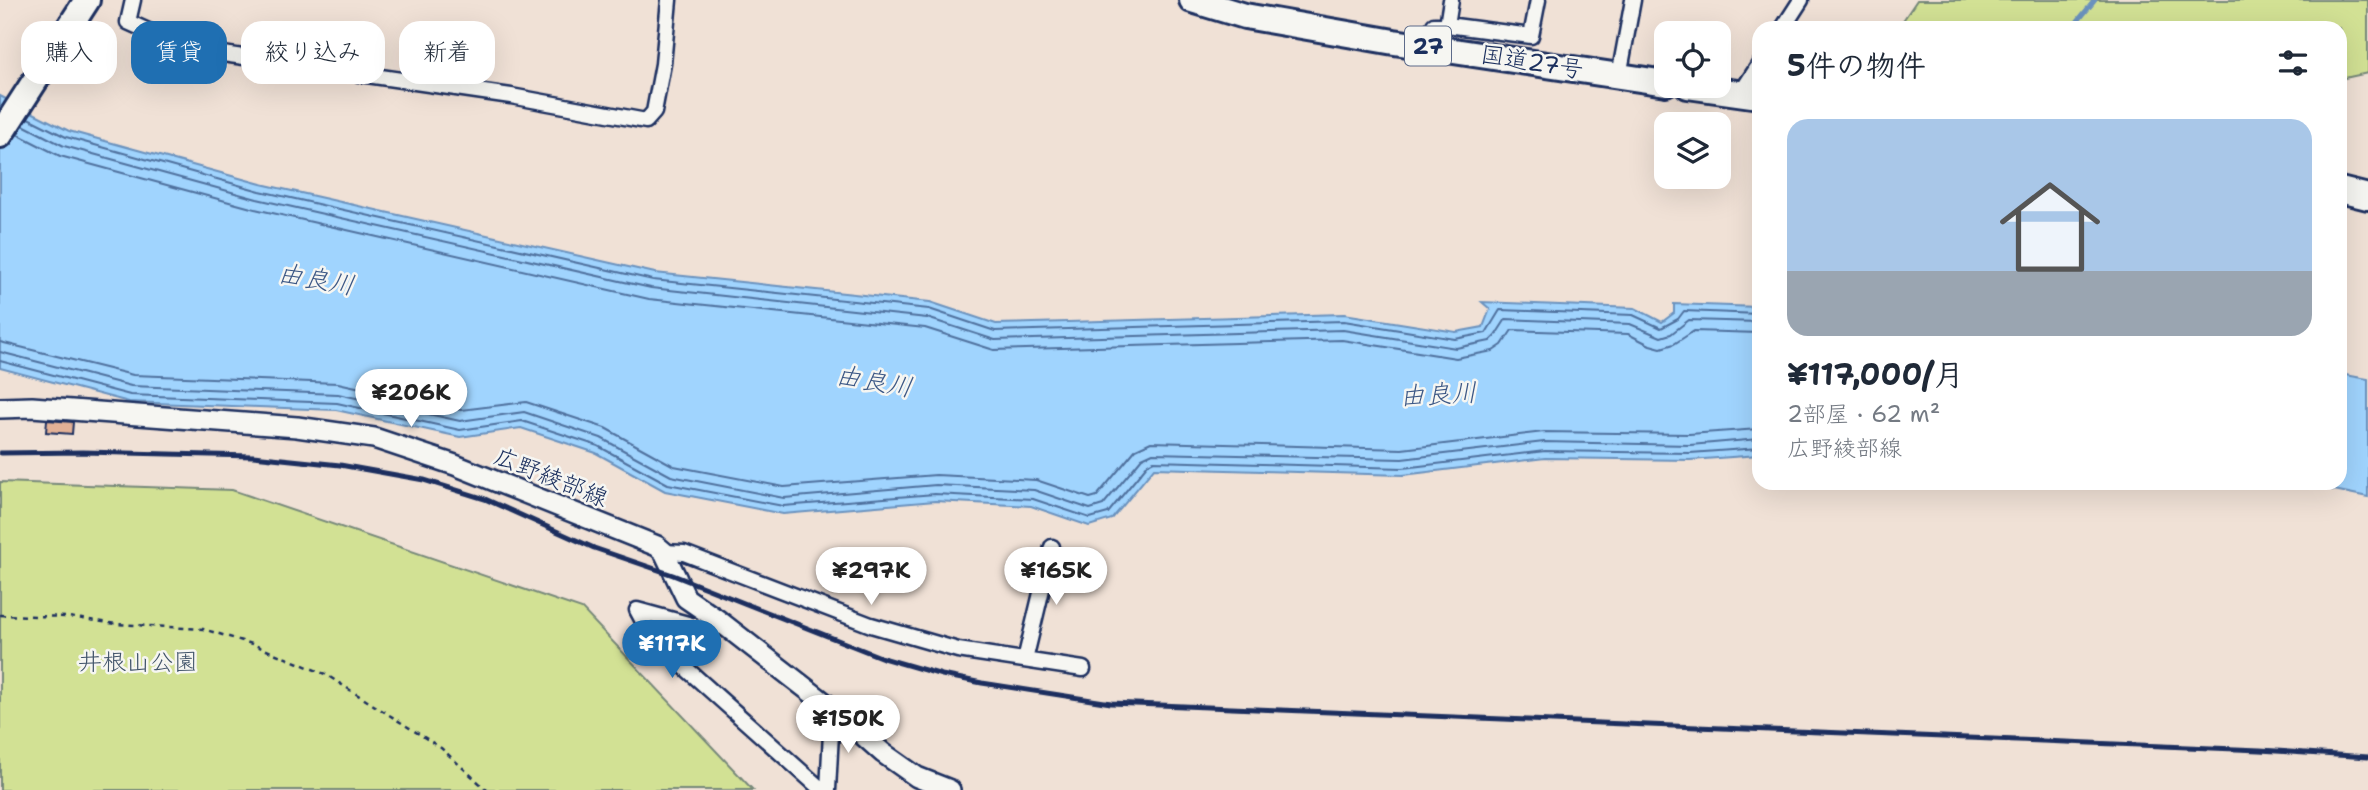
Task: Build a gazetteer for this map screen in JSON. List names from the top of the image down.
{
  "streets": {
    "highway": ["27", "国道27号"],
    "main road": ["広野綾部線"]
  },
  "water": ["由良川"],
  "parks": ["井根山公園"],
  "page": {
    "chip": [
      "購入",
      "賃貸",
      "絞り込み",
      "新着"
    ],
    "heading": "5件の物件",
    "list": [
      {
        "name": "¥117,000/月",
        "note": "2部屋 · 62 m² · 広野綾部線"
      }
    ],
    "price": [
      "¥206K",
      "¥297K",
      "¥165K",
      "¥117K",
      "¥150K"
    ]
  }
}
